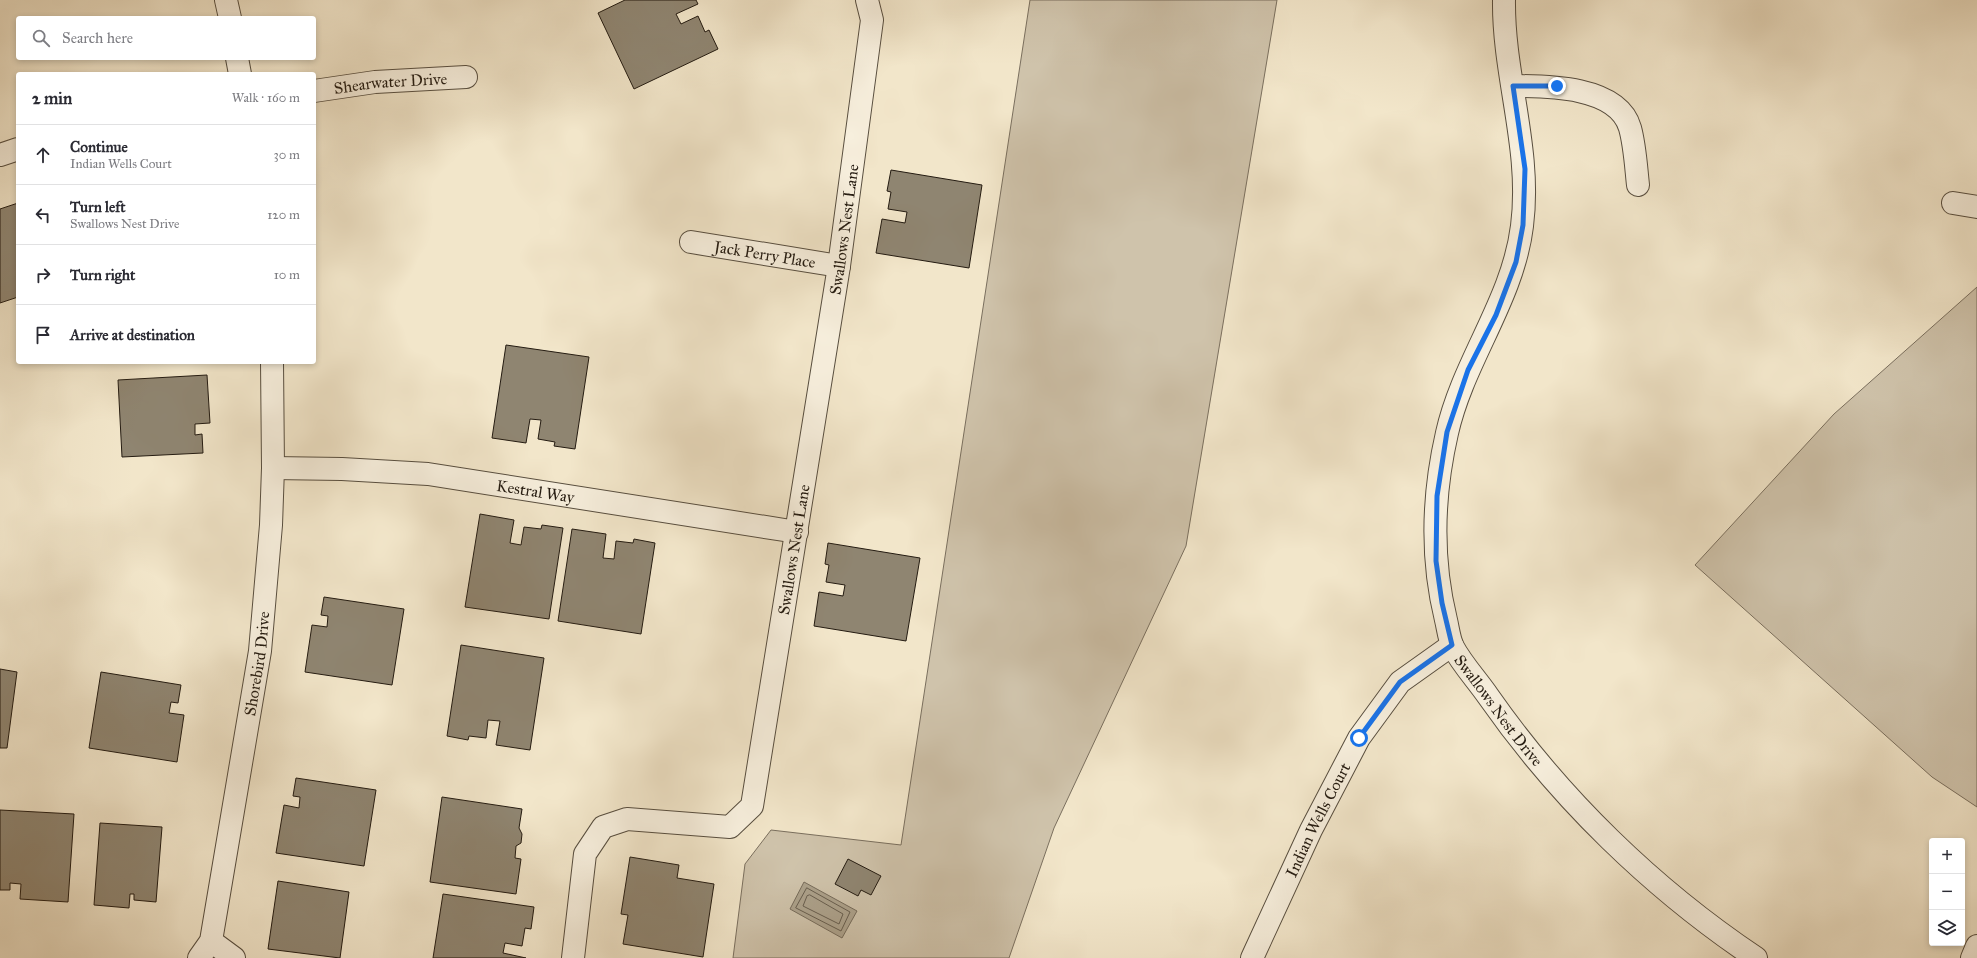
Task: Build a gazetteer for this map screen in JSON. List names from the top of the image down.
{
  "streets": {
    "street": [
      "Shearwater Drive",
      "Swallows Nest Lane",
      "Jack Perry Place",
      "Kestral Way",
      "Shorebird Drive",
      "Swallows Nest Drive",
      "Indian Wells Court"
    ]
  },
  "crossings": [
    ["Swallows Nest Lane", "Jack Perry Place"],
    ["Swallows Nest Lane", "Kestral Way"],
    ["Kestral Way", "Shorebird Drive"],
    ["Swallows Nest Drive", "Indian Wells Court"]
  ],
  "page": {
    "search": "Search here",
    "heading": ["2 min", "Walk · 160 m"],
    "list": [
      ["Continue", "Indian Wells Court", "30 m"],
      ["Turn left", "Swallows Nest Drive", "120 m"],
      ["Turn right", "10 m"],
      "Arrive at destination"
    ],
    "map_buttons": ["+", "−"]
  }
}
